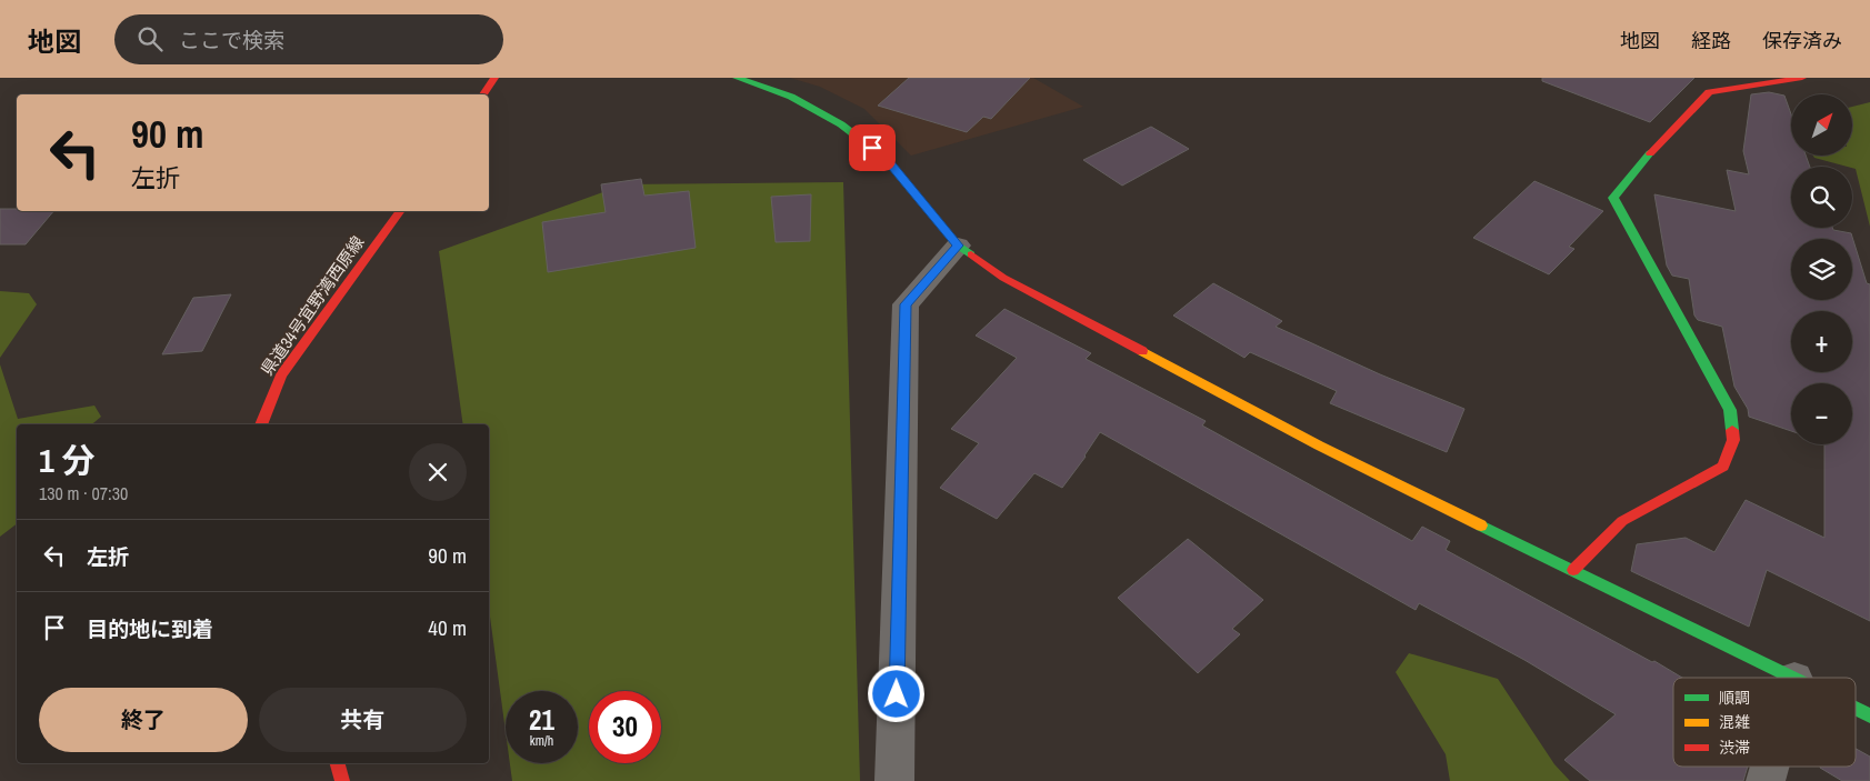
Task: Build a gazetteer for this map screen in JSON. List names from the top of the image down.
{
  "streets": {
    "street": ["県道34号宜野湾西原線"]
  },
  "legend": ["順調", "混雑", "渋滞"],
  "north": "top right",
  "page": {
    "header": "地図",
    "search": "ここで検索",
    "nav": ["地図", "経路", "保存済み"],
    "map_buttons": ["+", "−"],
    "turn": ["90 m", "左折"],
    "heading": ["1 分", "130 m · 07:30"],
    "list": [
      {
        "name": "左折",
        "value": "90 m"
      },
      {
        "name": "目的地に到着",
        "value": "40 m"
      }
    ],
    "buttons": ["終了", "共有"],
    "speed": "21 km/h",
    "limit": "30"
  }
}
